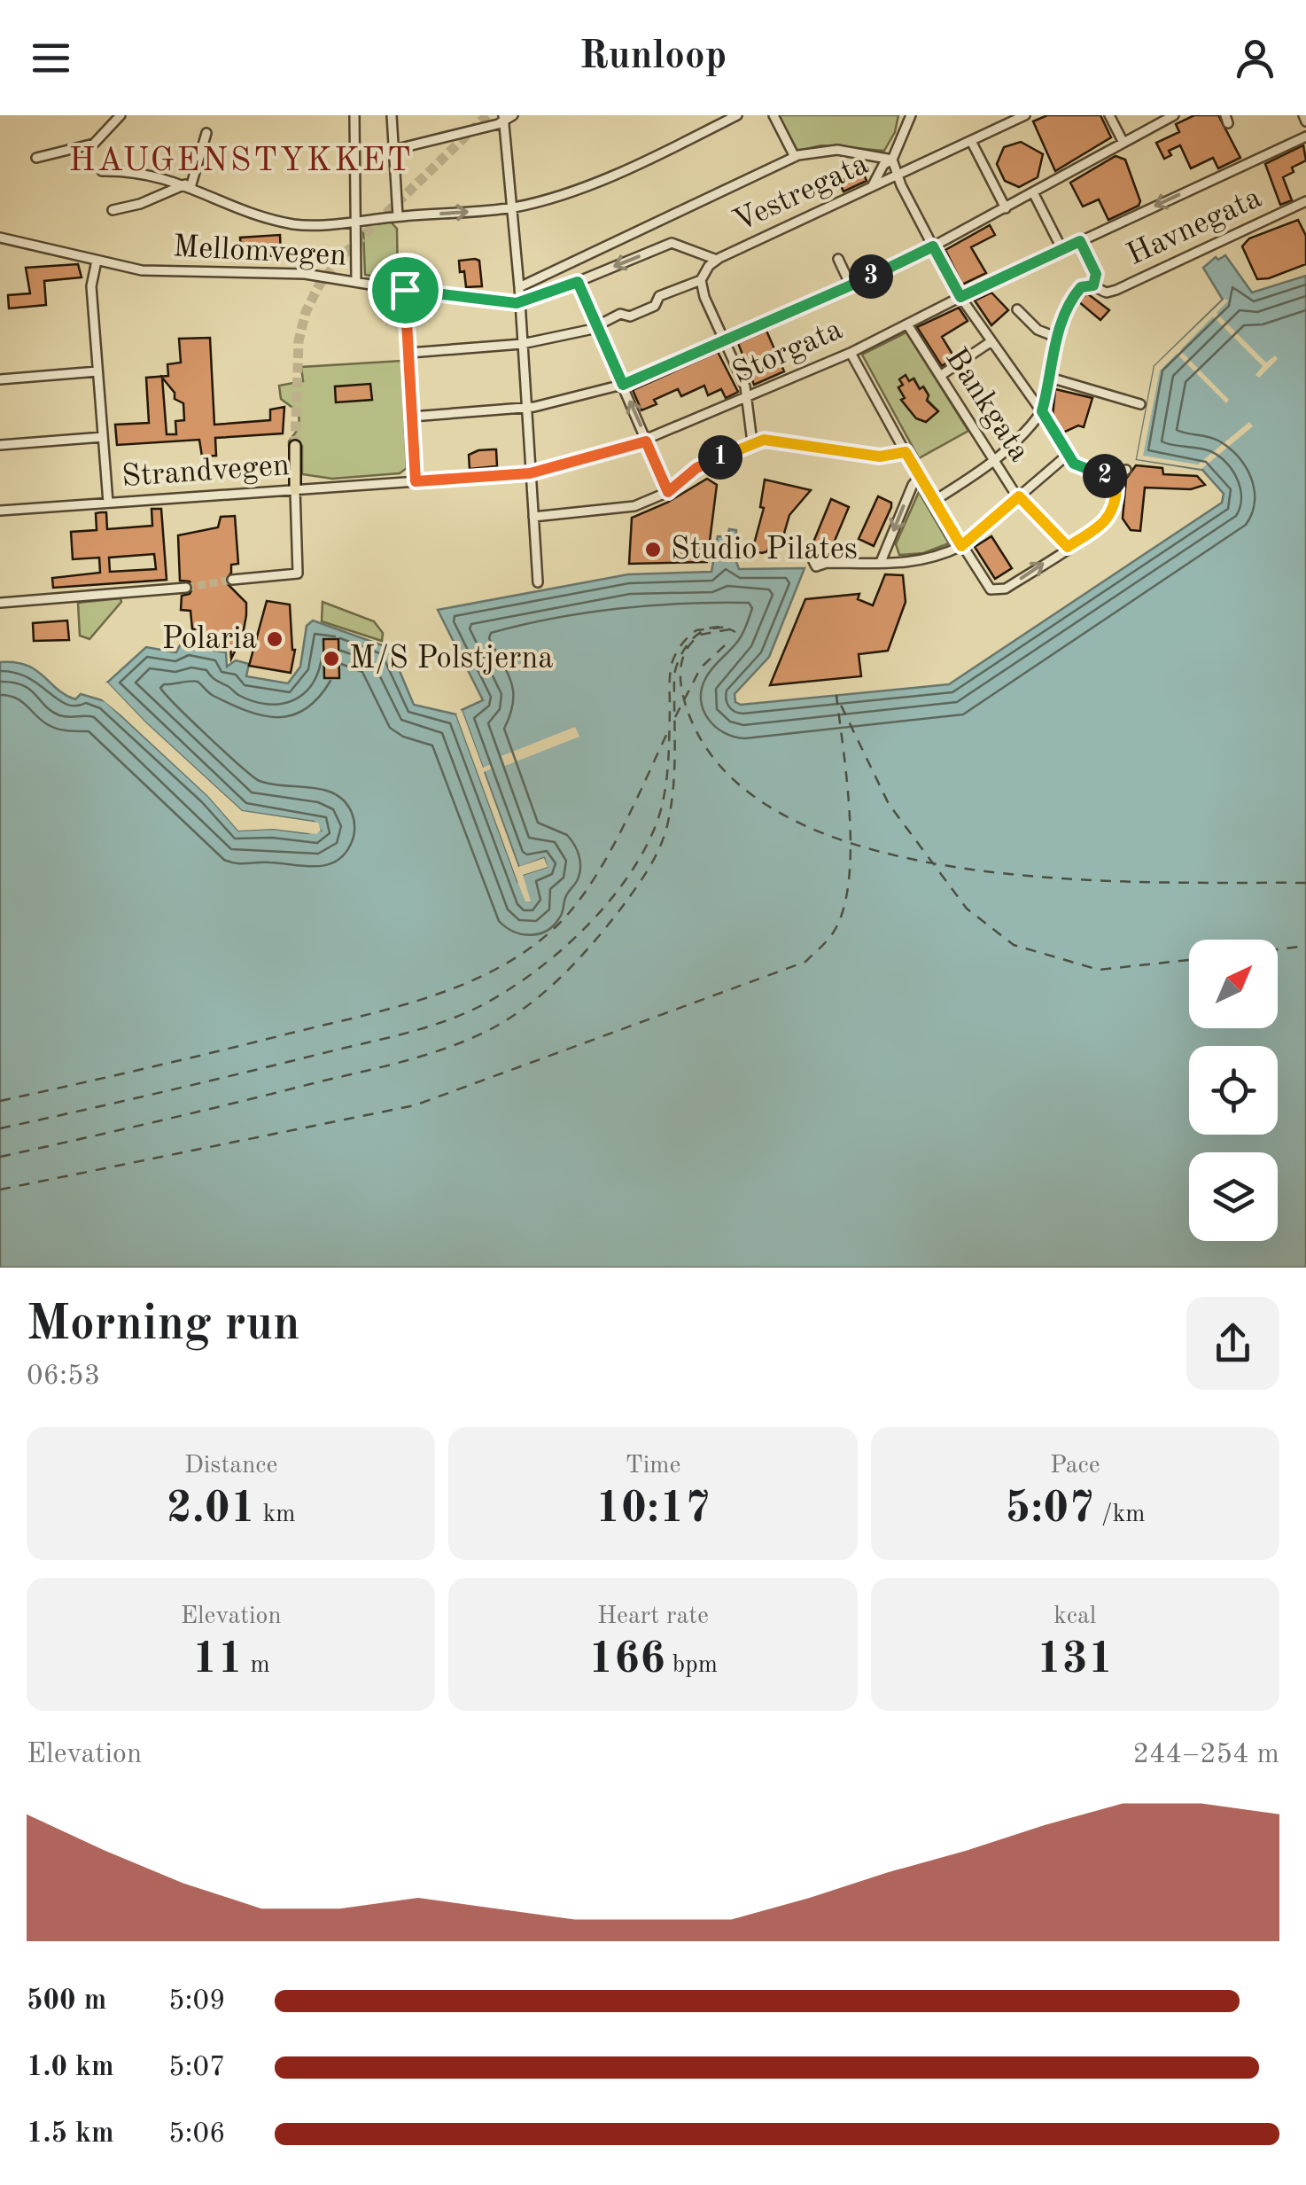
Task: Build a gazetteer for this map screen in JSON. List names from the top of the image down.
{
  "streets": {
    "street": [
      "Vestregata",
      "Havnegata",
      "Mellomvegen",
      "Storgata",
      "Bankgata",
      "Strandvegen"
    ]
  },
  "crossings": [
    ["Vestregata", "Mellomvegen"],
    ["Storgata", "Bankgata"],
    ["Storgata", "Strandvegen"]
  ],
  "districts": ["HAUGENSTYKKET"],
  "places": ["Studio Pilates", "Polaria", "M/S Polstjerna"],
  "north": "top right",
  "page": {
    "header": "Runloop",
    "pins": ["3", "1", "2"],
    "heading": ["Morning run", "06:53"],
    "stats": [
      ["Distance", "2.01 km"],
      ["Time", "10:17"],
      ["Pace", "5:07 /km"],
      ["Elevation", "11 m"],
      ["Heart rate", "166 bpm"],
      ["kcal", "131"]
    ],
    "chart": ["Elevation", "244–254 m"],
    "list": [
      {
        "name": "500 m",
        "note": "5:09"
      },
      {
        "name": "1.0 km",
        "note": "5:07"
      },
      {
        "name": "1.5 km",
        "note": "5:06"
      }
    ]
  }
}
